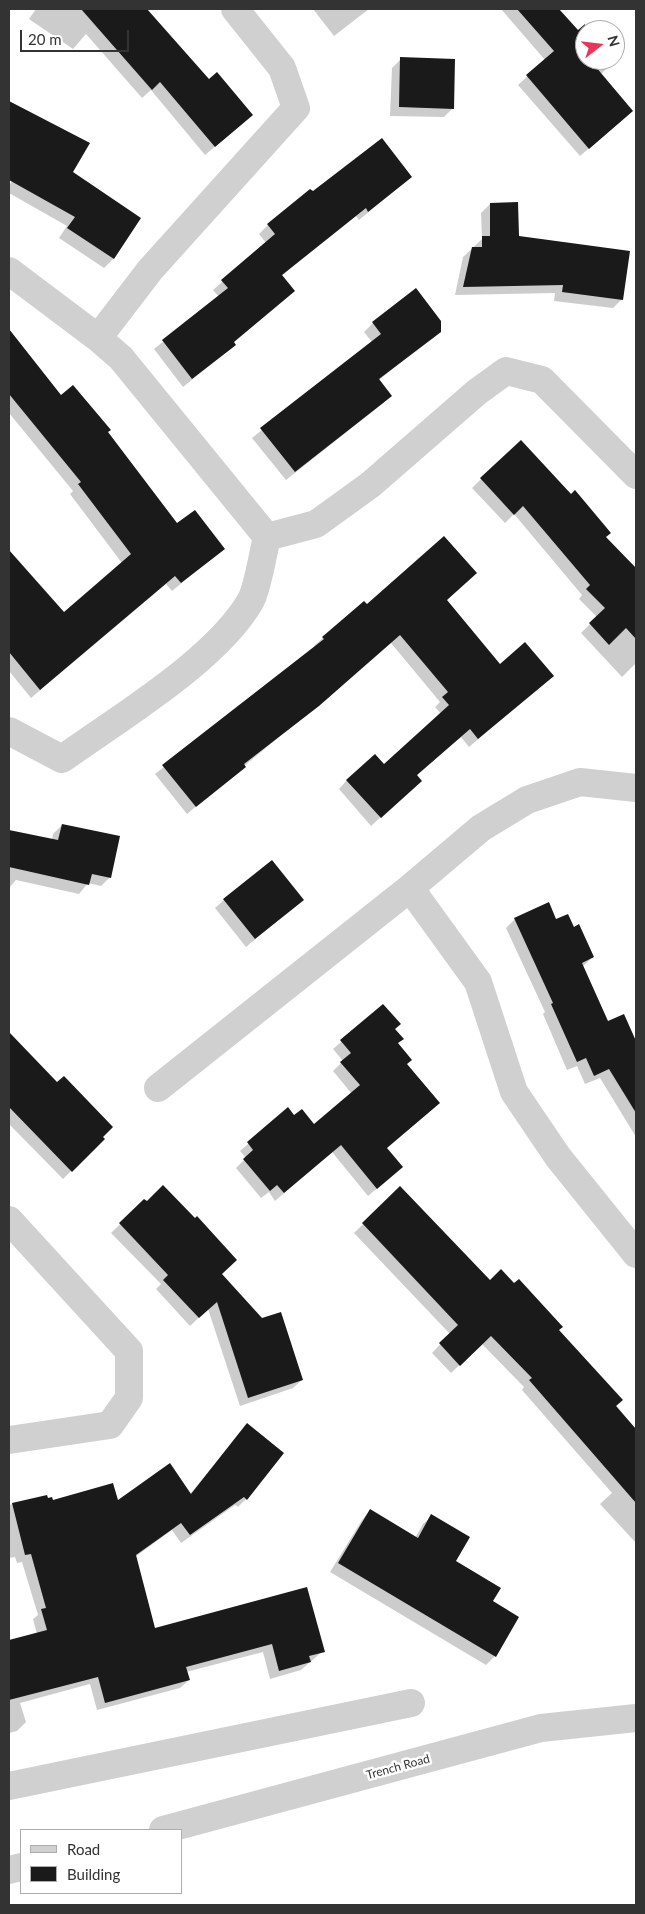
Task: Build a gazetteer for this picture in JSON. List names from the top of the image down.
{
  "streets": {
    "street": ["Trench Road"]
  },
  "legend": ["Road", "Building"],
  "scale_bar": "20 m",
  "north": "right"
}
